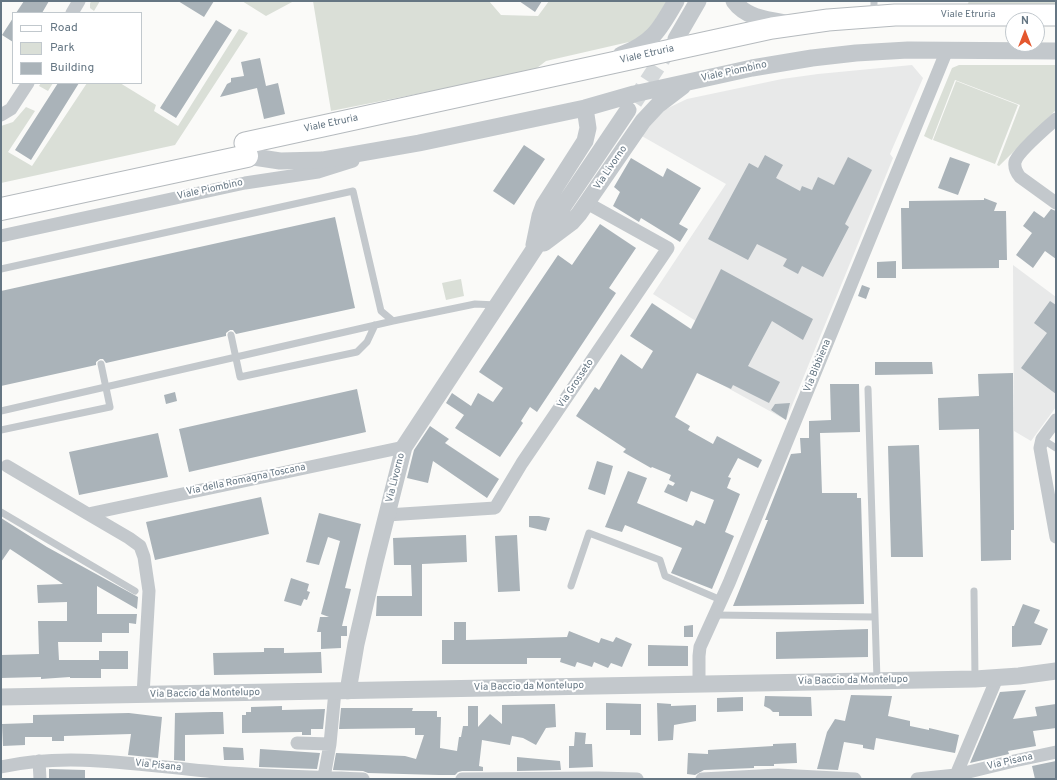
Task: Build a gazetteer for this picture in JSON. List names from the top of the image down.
{
  "streets": {
    "main road": ["Viale Etruria"],
    "street": [
      "Viale Piombino",
      "Via Livorno",
      "Via Bibbiena",
      "Via Grosseto",
      "Via della Romagna Toscana",
      "Via Baccio da Montelupo",
      "Via Pisana"
    ]
  },
  "crossings": [
    ["Viale Etruria", "Viale Piombino"],
    ["Viale Piombino", "Via Livorno"],
    ["Viale Piombino", "Via Bibbiena"],
    ["Via Livorno", "Via Grosseto"],
    ["Via Livorno", "Via della Romagna Toscana"],
    ["Via Livorno", "Via Baccio da Montelupo"],
    ["Via Bibbiena", "Via Baccio da Montelupo"]
  ],
  "legend": ["Road", "Park", "Building"],
  "north": "top"
}
